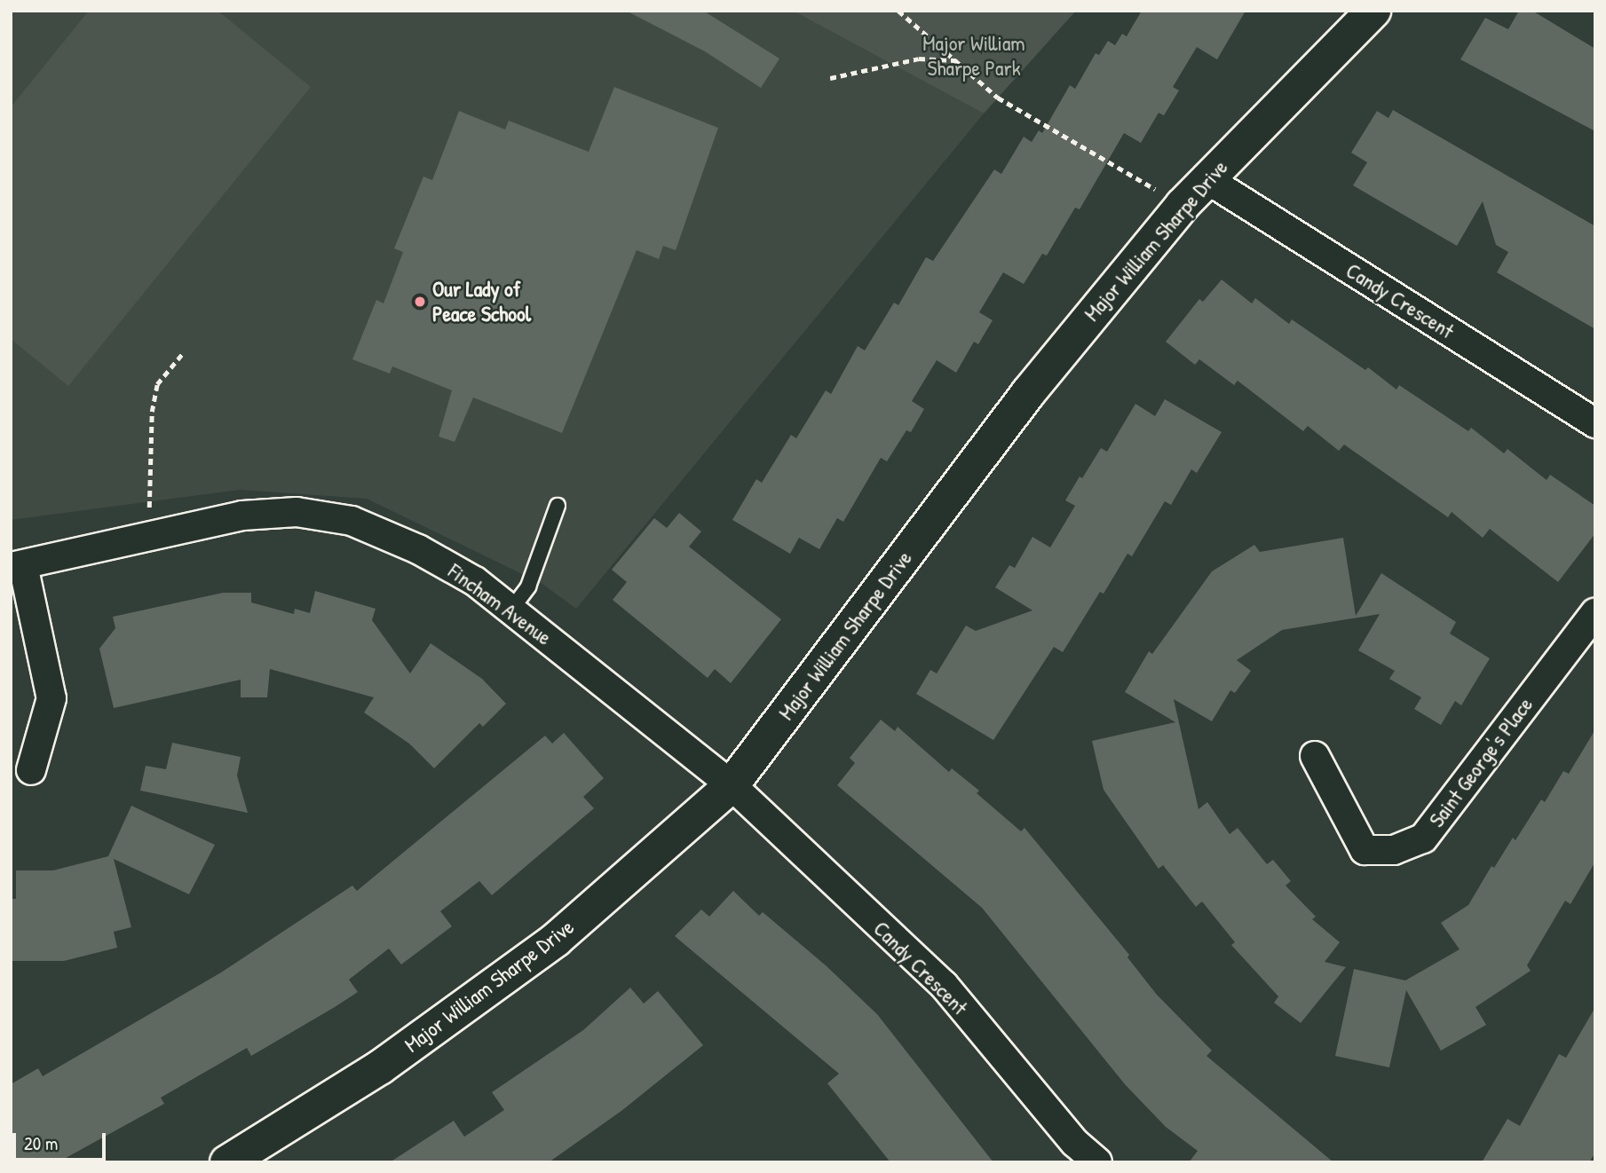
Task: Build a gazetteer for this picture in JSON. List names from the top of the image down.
{
  "streets": {
    "street": [
      "Major William Sharpe Drive",
      "Candy Crescent",
      "Fincham Avenue",
      "Saint George's Place"
    ]
  },
  "crossings": [
    ["Major William Sharpe Drive", "Candy Crescent"],
    ["Major William Sharpe Drive", "Fincham Avenue"],
    ["Candy Crescent", "Fincham Avenue"]
  ],
  "parks": ["Major William Sharpe Park"],
  "places": ["Our Lady of Peace School"],
  "scale_bar": "20 m"
}
